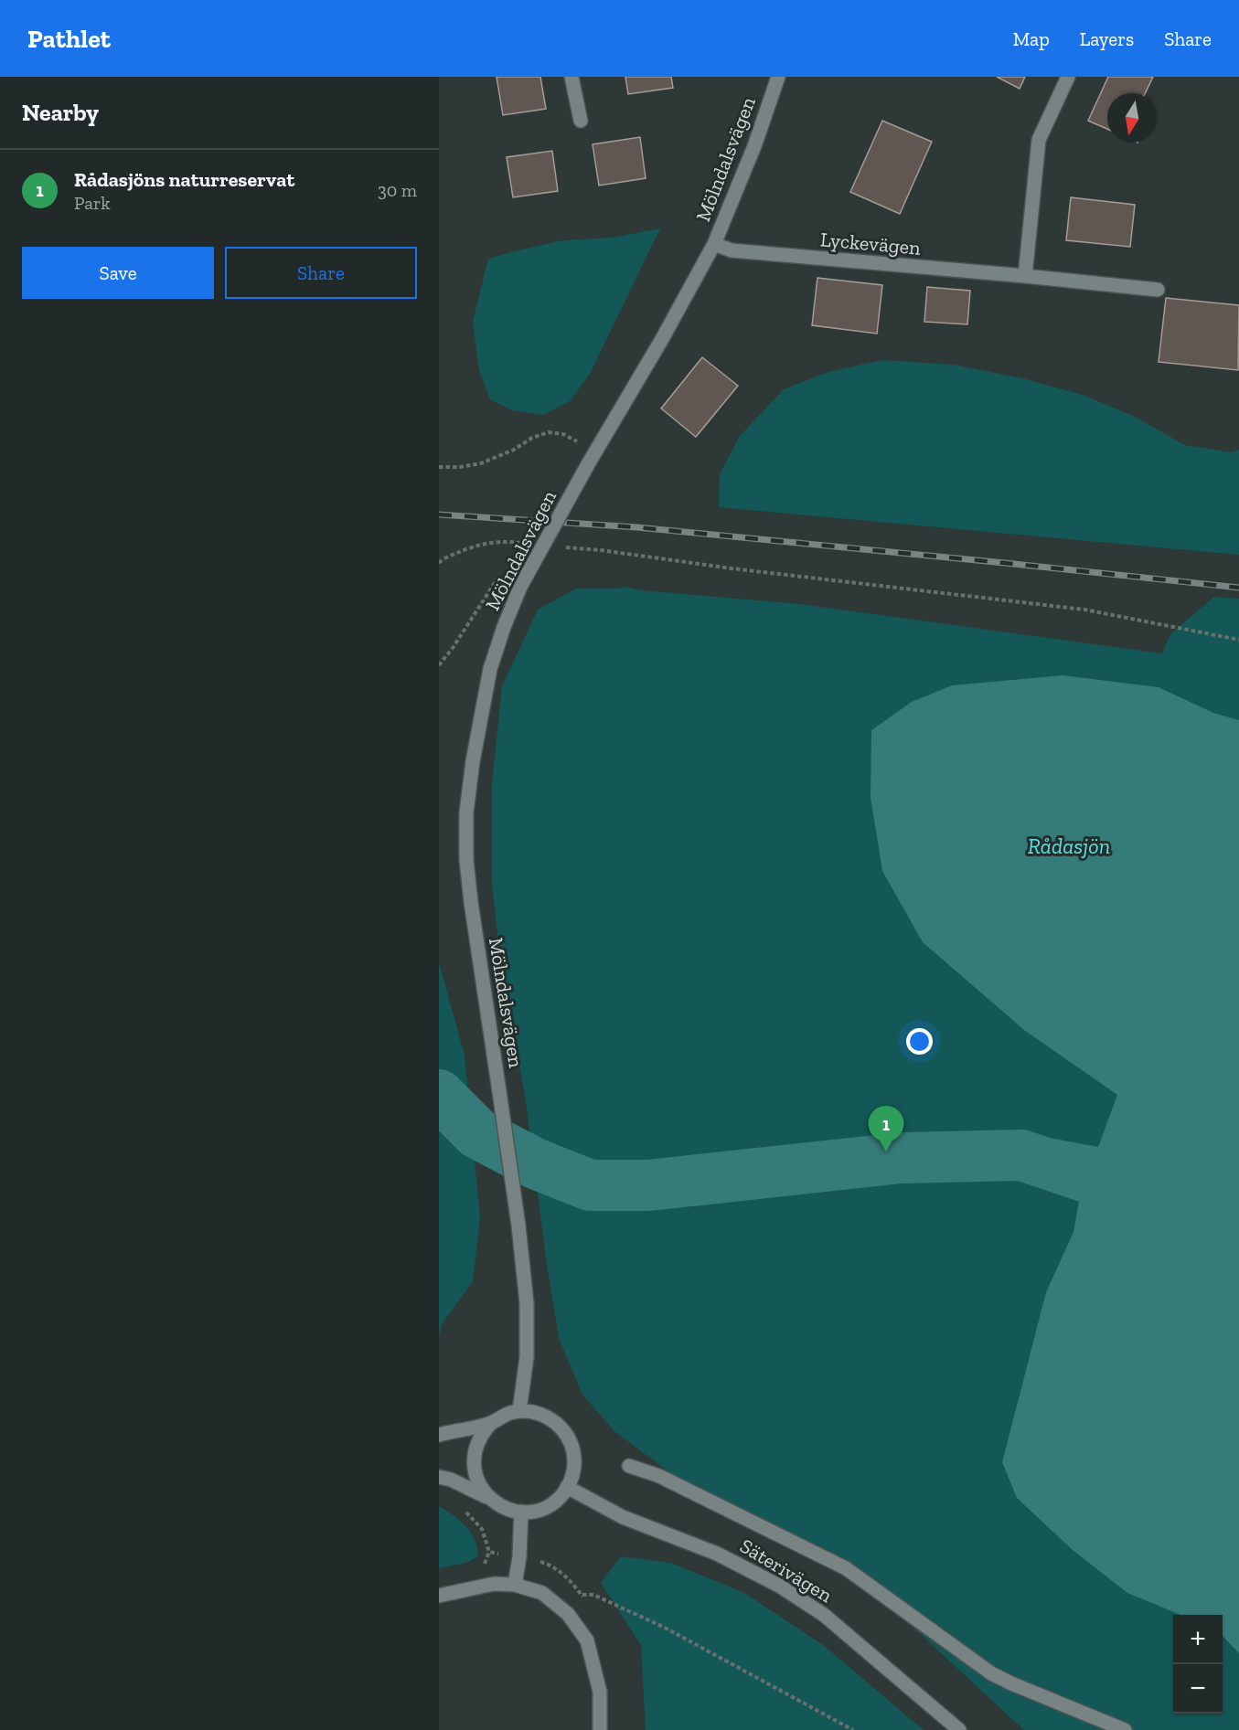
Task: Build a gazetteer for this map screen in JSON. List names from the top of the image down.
{
  "streets": {
    "street": ["Mölndalsvägen", "Lyckevägen", "Säterivägen"]
  },
  "crossings": [
    ["Mölndalsvägen", "Lyckevägen"],
    ["Mölndalsvägen", "Säterivägen"]
  ],
  "water": ["Rådasjön"],
  "north": "bottom",
  "page": {
    "header": "Pathlet",
    "nav": ["Map", "Layers", "Share"],
    "heading": "Nearby",
    "list": [
      {
        "mark": "1",
        "name": "Rådasjöns naturreservat",
        "note": "Park",
        "value": "30 m"
      }
    ],
    "buttons": ["Save", "Share"],
    "pins": "1",
    "map_buttons": ["+", "−"]
  }
}
